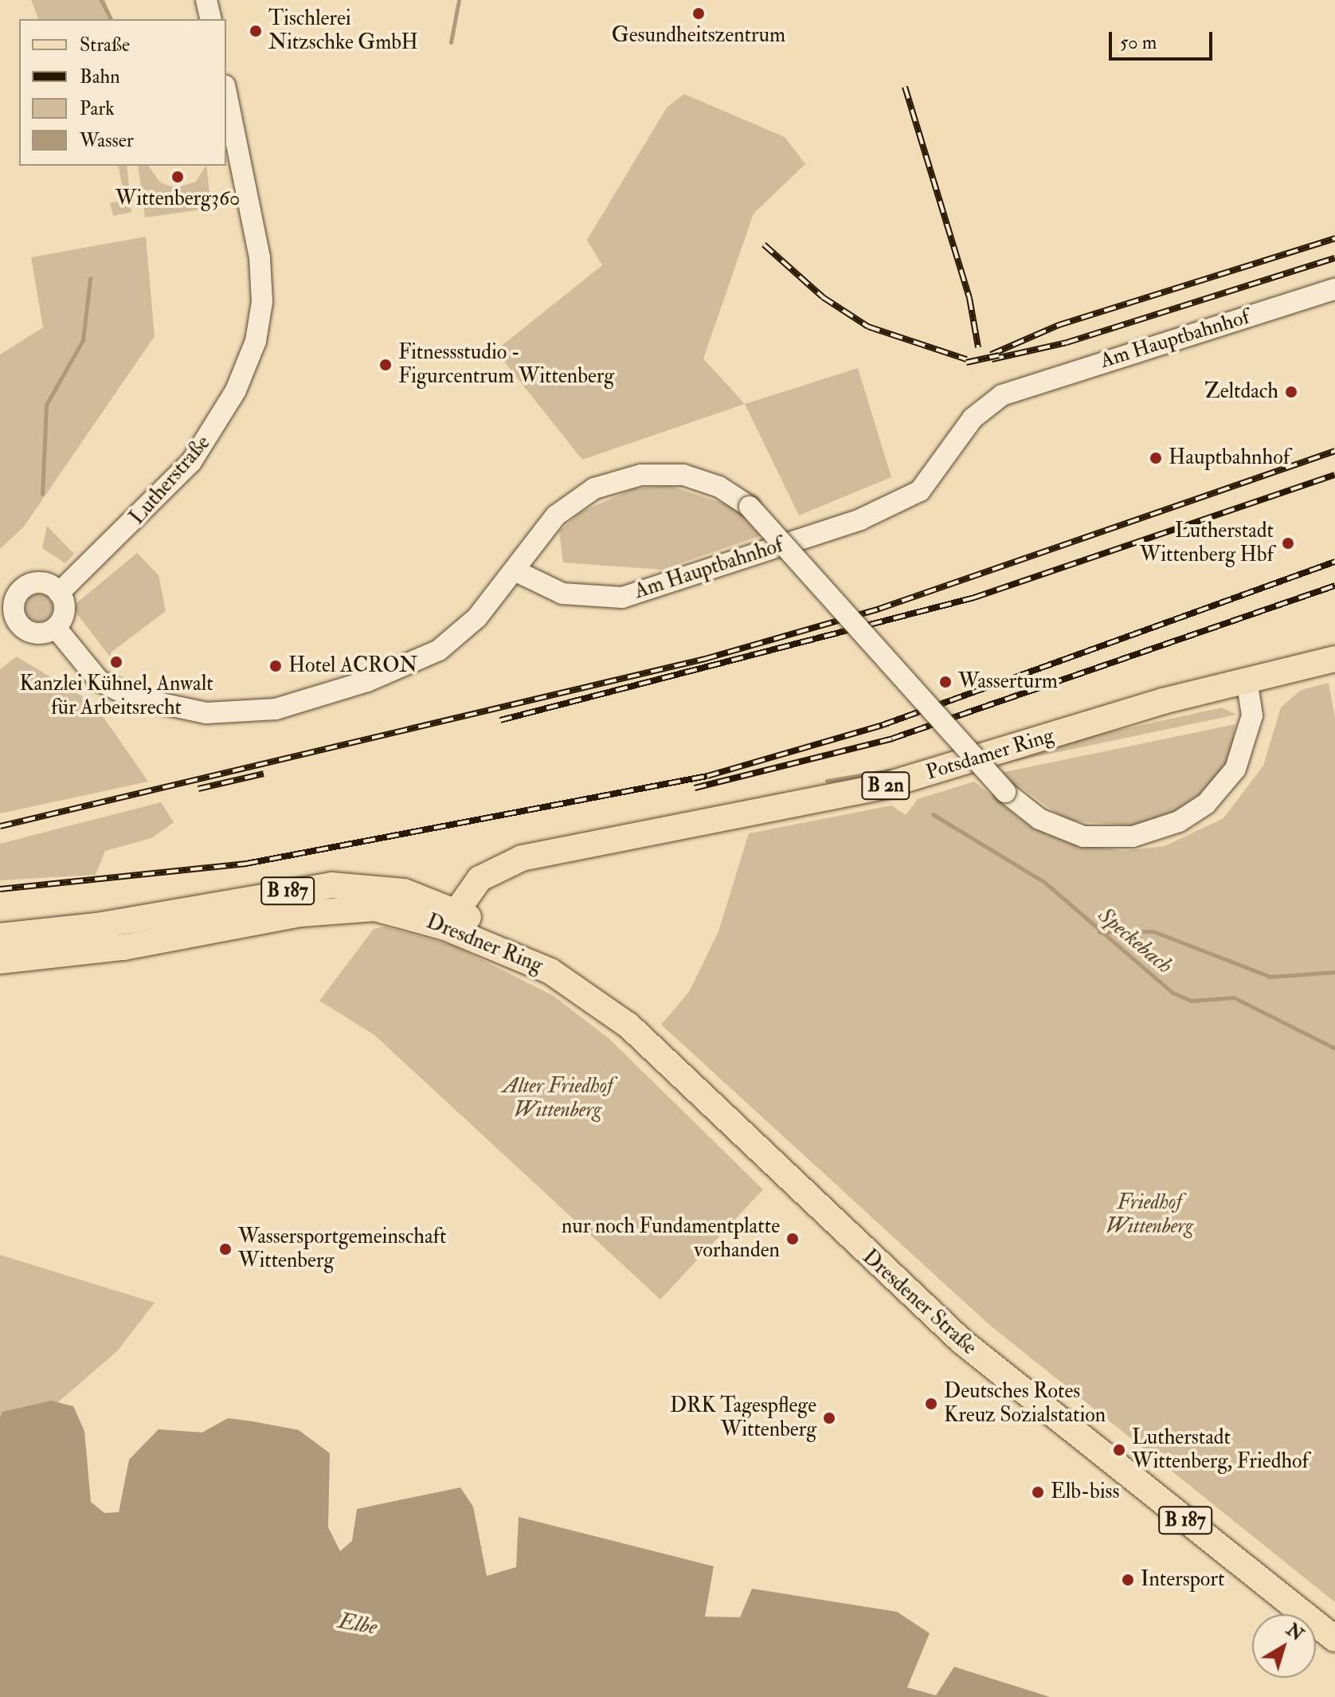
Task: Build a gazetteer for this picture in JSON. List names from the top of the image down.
{
  "streets": {
    "main road": [
      "Potsdamer Ring",
      "B 2n",
      "B 187",
      "Dresdner Ring",
      "Dresdener Straße"
    ],
    "street": ["Am Hauptbahnhof", "Lutherstraße"]
  },
  "crossings": [
    ["Potsdamer Ring", "Dresdner Ring"],
    ["Dresdner Ring", "Dresdener Straße"]
  ],
  "water": ["Speckebach", "Elbe"],
  "parks": ["Alter Friedhof Wittenberg", "Friedhof Wittenberg"],
  "places": [
    "Gesundheitszentrum",
    "Tischlerei Nitzschke GmbH",
    "Wittenberg360",
    "Fitnessstudio - Figurcentrum Wittenberg",
    "Zeltdach",
    "Hauptbahnhof",
    "Lutherstadt Wittenberg Hbf",
    "Kanzlei Kühnel, Anwalt für Arbeitsrecht",
    "Hotel ACRON",
    "Wasserturm",
    "nur noch Fundamentplatte vorhanden",
    "Wassersportgemeinschaft Wittenberg",
    "Deutsches Rotes Kreuz Sozialstation",
    "DRK Tagespflege Wittenberg",
    "Lutherstadt Wittenberg, Friedhof",
    "Elb-biss",
    "Intersport"
  ],
  "legend": [
    "Straße",
    "Bahn",
    "Park",
    "Wasser"
  ],
  "scale_bar": "50 m",
  "north": "top right"
}
